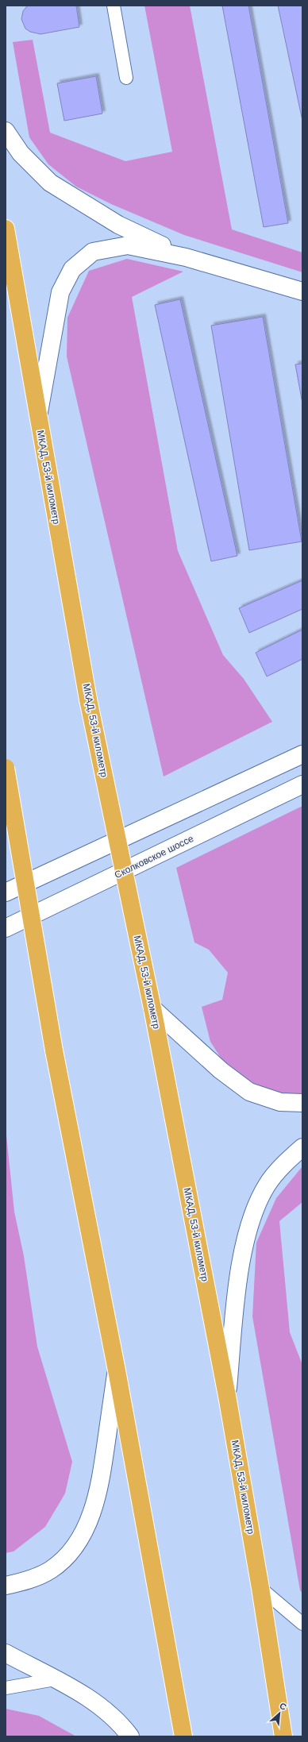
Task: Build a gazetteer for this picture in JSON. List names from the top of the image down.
{
  "streets": {
    "highway": ["МКАД, 53-й километр"],
    "main road": ["Сколковское шоссе"]
  },
  "north": "top right"
}
